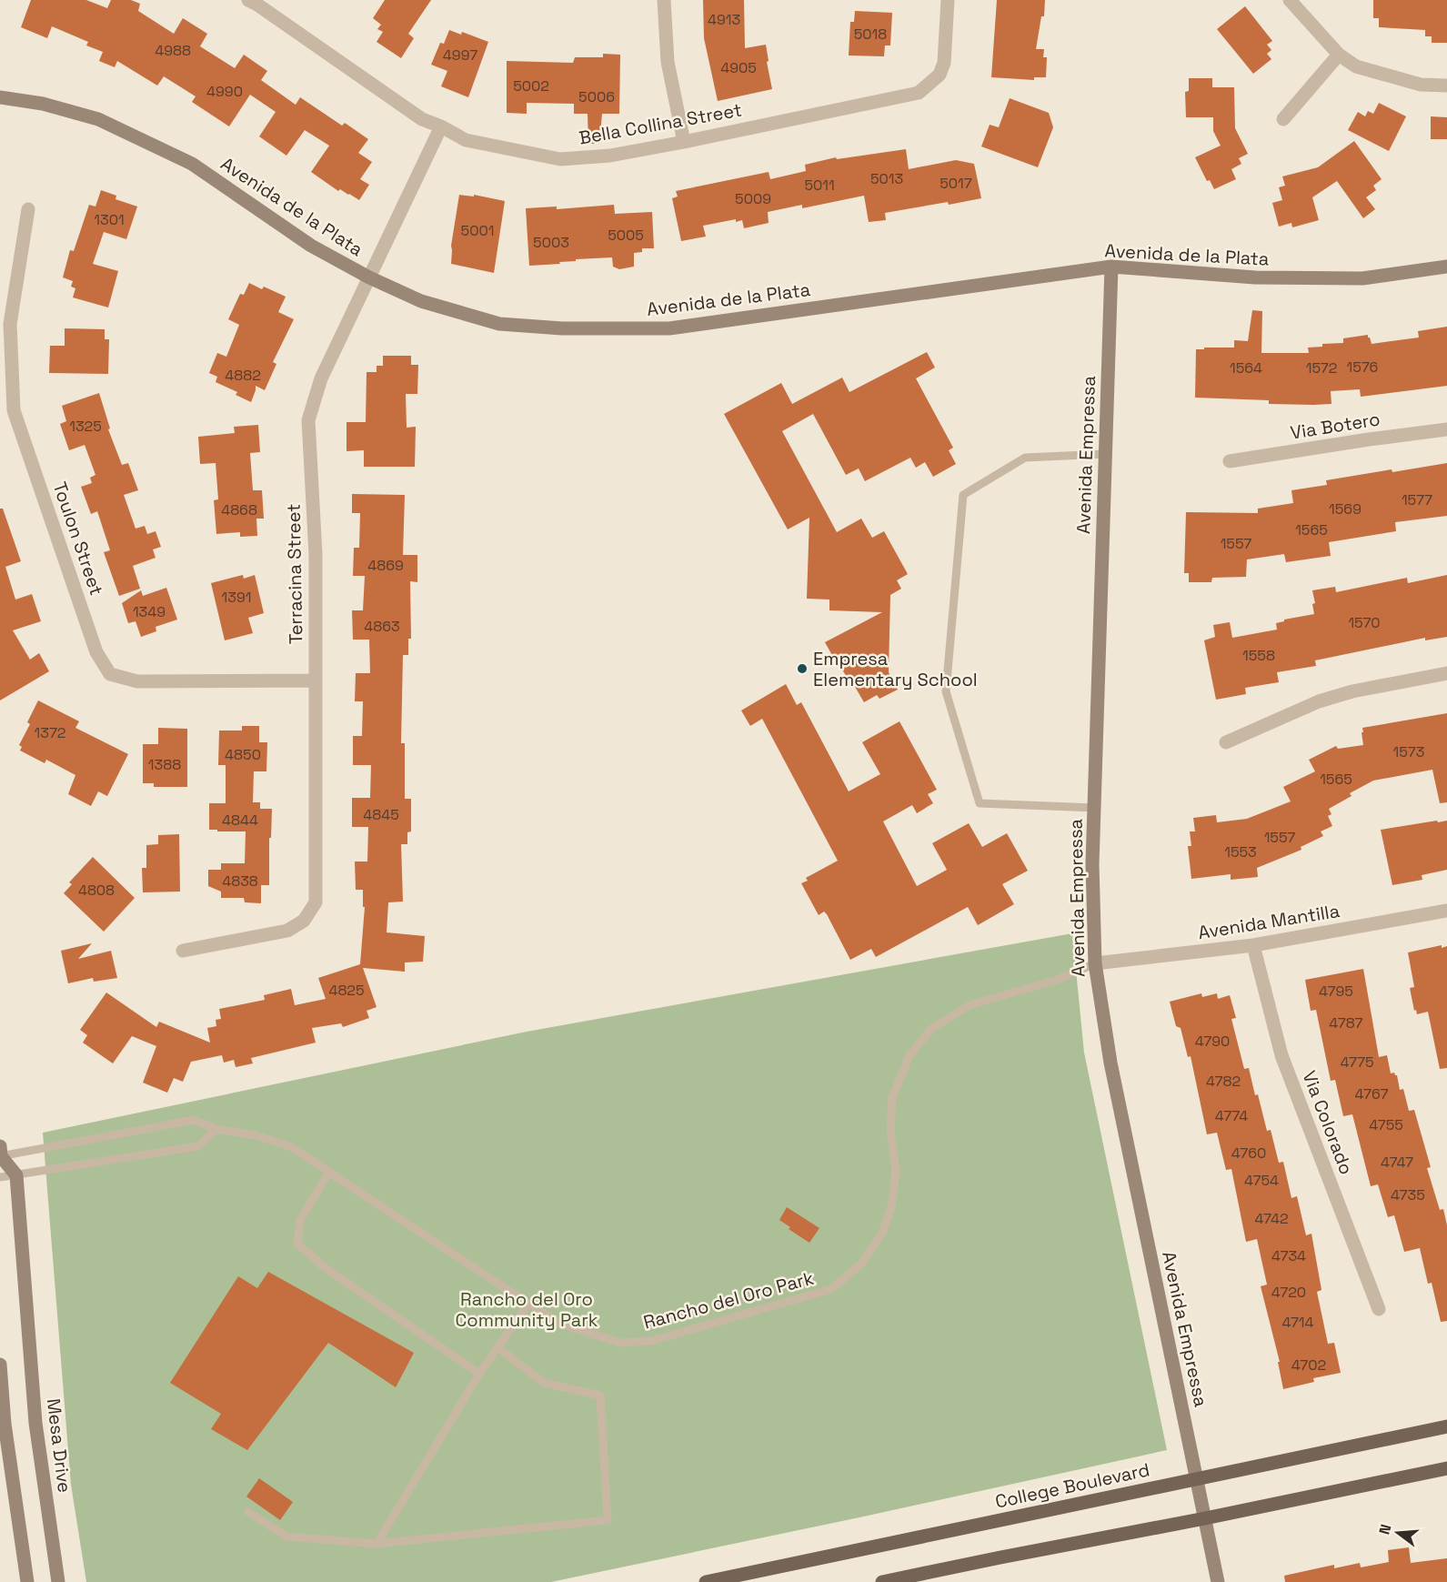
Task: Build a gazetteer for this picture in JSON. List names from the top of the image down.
{
  "streets": {
    "main road": ["College Boulevard"],
    "street": [
      "Bella Collina Street",
      "Avenida de la Plata",
      "Via Botero",
      "Avenida Empressa",
      "Toulon Street",
      "Terracina Street",
      "Avenida Mantilla",
      "Via Colorado",
      "Mesa Drive"
    ],
    "lane": ["Rancho del Oro Park"]
  },
  "crossings": [
    ["Bella Collina Street", "Terracina Street"],
    ["Avenida de la Plata", "Avenida Empressa"],
    ["Avenida de la Plata", "Terracina Street"],
    ["Avenida Empressa", "Avenida Mantilla"],
    ["Avenida Empressa", "Rancho del Oro Park"],
    ["Avenida Empressa", "College Boulevard"],
    ["Toulon Street", "Terracina Street"],
    ["Avenida Mantilla", "Via Colorado"],
    ["Avenida Mantilla", "Rancho del Oro Park"]
  ],
  "parks": ["Rancho del Oro Community Park"],
  "places": ["Empresa Elementary School"],
  "house_numbers": [
    "4913",
    "5018",
    "4988",
    "4997",
    "4905",
    "5002",
    "4990",
    "5006",
    "5013",
    "5017",
    "5011",
    "5009",
    "1301",
    "5001",
    "5005",
    "5003",
    "1576",
    "1564",
    "1572",
    "4882",
    "1325",
    "1577",
    "1569",
    "4868",
    "1565",
    "1557",
    "4869",
    "1391",
    "1349",
    "1570",
    "4863",
    "1558",
    "1372",
    "1573",
    "4850",
    "1388",
    "1565",
    "4845",
    "4844",
    "1557",
    "1553",
    "4838",
    "4808",
    "4825",
    "4795",
    "4787",
    "4790",
    "4775",
    "4782",
    "4767",
    "4774",
    "4755",
    "4760",
    "4747",
    "4754",
    "4735",
    "4742",
    "4734",
    "4720",
    "4714",
    "4702"
  ],
  "north": "left"
}
